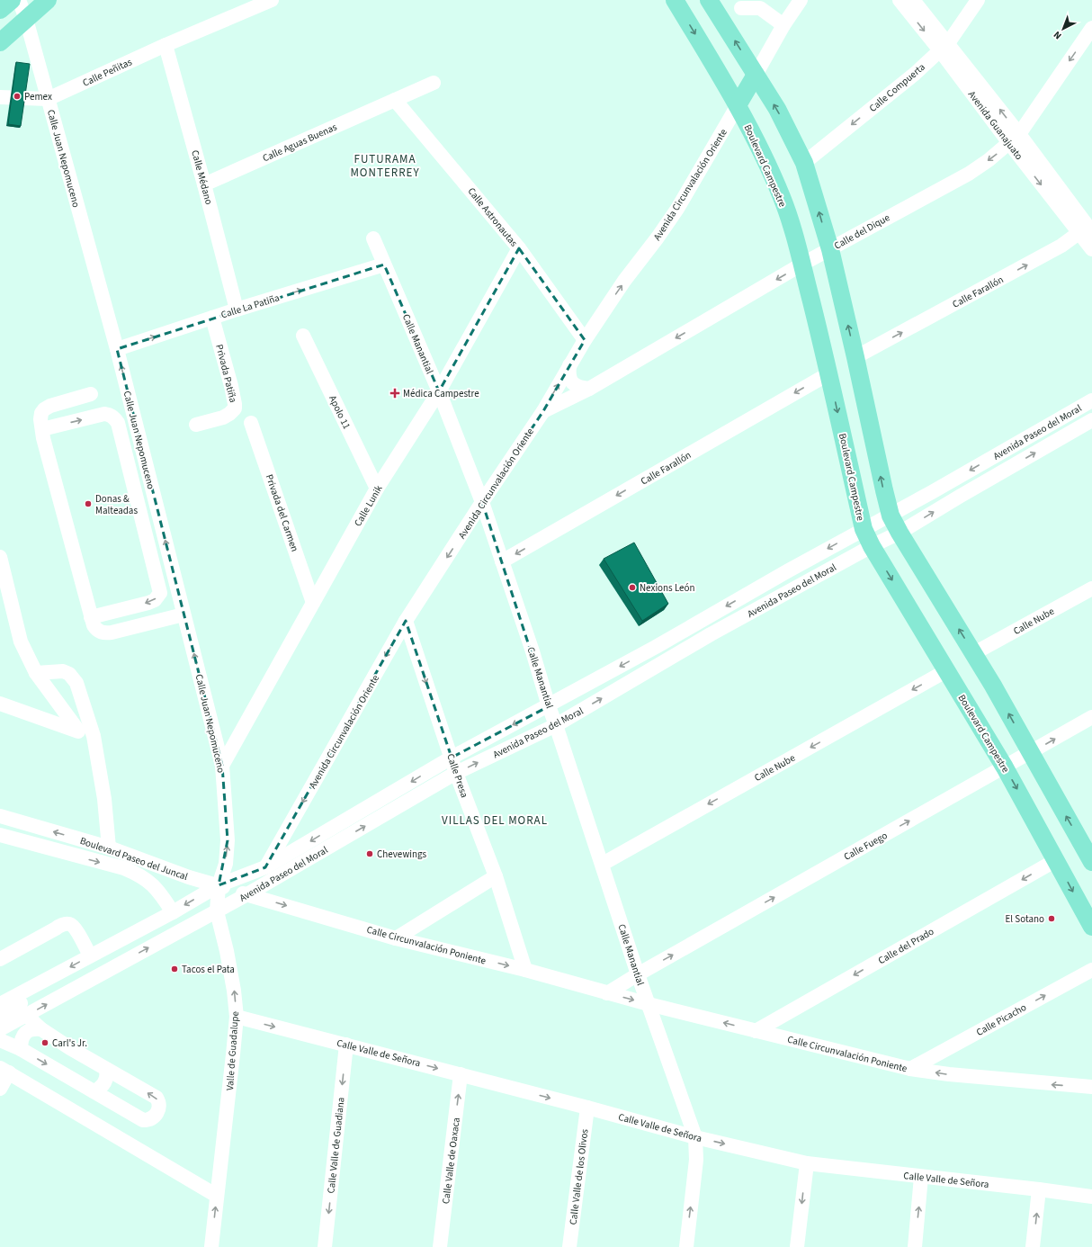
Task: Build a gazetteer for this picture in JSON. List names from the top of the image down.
{
  "streets": {
    "main road": ["Boulevard Campestre"],
    "street": [
      "Calle Peñitas",
      "Calle Compuerta",
      "Avenida Guanajuato",
      "Calle Aguas Buenas",
      "Calle Juan Nepomuceno",
      "Calle Médano",
      "Avenida Circunvalación Oriente",
      "Calle Astronautas",
      "Calle del Dique",
      "Calle Farallón",
      "Calle La Patiña",
      "Calle Manantial",
      "Privada Patiña",
      "Apolo 11",
      "Avenida Paseo del Moral",
      "Calle Lunik",
      "Privada del Carmen",
      "Calle Nube",
      "Calle Presa",
      "Calle Fuego",
      "Boulevard Paseo del Juncal",
      "Calle Circunvalación Poniente",
      "Calle del Prado",
      "Calle Picacho",
      "Valle de Guadalupe",
      "Calle Valle de Señora",
      "Calle Valle de Guadiana",
      "Calle Valle de Oaxaca",
      "Calle Valle de los Olivos"
    ]
  },
  "crossings": [
    ["Calle Peñitas", "Calle Juan Nepomuceno"],
    ["Calle Peñitas", "Calle Médano"],
    ["Calle Compuerta", "Avenida Guanajuato"],
    ["Avenida Guanajuato", "Calle del Dique"],
    ["Avenida Guanajuato", "Calle Farallón"],
    ["Calle Aguas Buenas", "Calle Médano"],
    ["Calle Aguas Buenas", "Calle Astronautas"],
    ["Calle Juan Nepomuceno", "Calle La Patiña"],
    ["Calle Juan Nepomuceno", "Avenida Paseo del Moral"],
    ["Calle Juan Nepomuceno", "Calle Lunik"],
    ["Calle Juan Nepomuceno", "Boulevard Paseo del Juncal"],
    ["Calle Juan Nepomuceno", "Valle de Guadalupe"],
    ["Boulevard Campestre", "Avenida Circunvalación Oriente"],
    ["Boulevard Campestre", "Calle del Dique"],
    ["Boulevard Campestre", "Calle Farallón"],
    ["Boulevard Campestre", "Avenida Paseo del Moral"],
    ["Boulevard Campestre", "Calle Nube"],
    ["Boulevard Campestre", "Calle Fuego"],
    ["Boulevard Campestre", "Calle del Prado"],
    ["Calle Médano", "Calle La Patiña"],
    ["Avenida Circunvalación Oriente", "Calle Astronautas"],
    ["Avenida Circunvalación Oriente", "Calle del Dique"],
    ["Avenida Circunvalación Oriente", "Calle Manantial"],
    ["Avenida Circunvalación Oriente", "Avenida Paseo del Moral"],
    ["Avenida Circunvalación Oriente", "Calle Presa"],
    ["Calle Astronautas", "Calle Lunik"],
    ["Calle Farallón", "Calle Manantial"],
    ["Calle La Patiña", "Calle Manantial"],
    ["Calle La Patiña", "Privada Patiña"],
    ["Calle Manantial", "Avenida Paseo del Moral"],
    ["Calle Manantial", "Calle Lunik"],
    ["Calle Manantial", "Calle Nube"],
    ["Calle Manantial", "Calle Fuego"],
    ["Calle Manantial", "Calle Circunvalación Poniente"],
    ["Calle Manantial", "Calle Valle de Señora"],
    ["Apolo 11", "Calle Lunik"],
    ["Avenida Paseo del Moral", "Calle Presa"],
    ["Avenida Paseo del Moral", "Boulevard Paseo del Juncal"],
    ["Avenida Paseo del Moral", "Calle Circunvalación Poniente"],
    ["Avenida Paseo del Moral", "Valle de Guadalupe"],
    ["Calle Lunik", "Privada del Carmen"],
    ["Calle Presa", "Calle Circunvalación Poniente"],
    ["Boulevard Paseo del Juncal", "Calle Circunvalación Poniente"],
    ["Boulevard Paseo del Juncal", "Valle de Guadalupe"],
    ["Calle Circunvalación Poniente", "Calle del Prado"],
    ["Calle Circunvalación Poniente", "Calle Picacho"],
    ["Valle de Guadalupe", "Calle Valle de Señora"],
    ["Calle Valle de Señora", "Calle Valle de Guadiana"],
    ["Calle Valle de Señora", "Calle Valle de Oaxaca"],
    ["Calle Valle de Señora", "Calle Valle de los Olivos"]
  ],
  "one_way": [
    "Calle del Dique",
    "Calle La Patiña",
    "Calle Nube",
    "Calle Presa",
    "Calle Fuego",
    "Calle del Prado",
    "Calle Picacho",
    "Valle de Guadalupe",
    "Calle Valle de Señora",
    "Calle Valle de Guadiana",
    "Calle Valle de Oaxaca"
  ],
  "districts": ["FUTURAMA MONTERREY", "VILLAS DEL MORAL"],
  "places": {
    "other": [
      "Pemex",
      "Donas & Malteadas",
      "Nexions León",
      "Chevewings",
      "El Sotano",
      "Tacos el Pata",
      "Carl's Jr."
    ],
    "health": ["Médica Campestre"]
  },
  "north": "bottom left"
}
